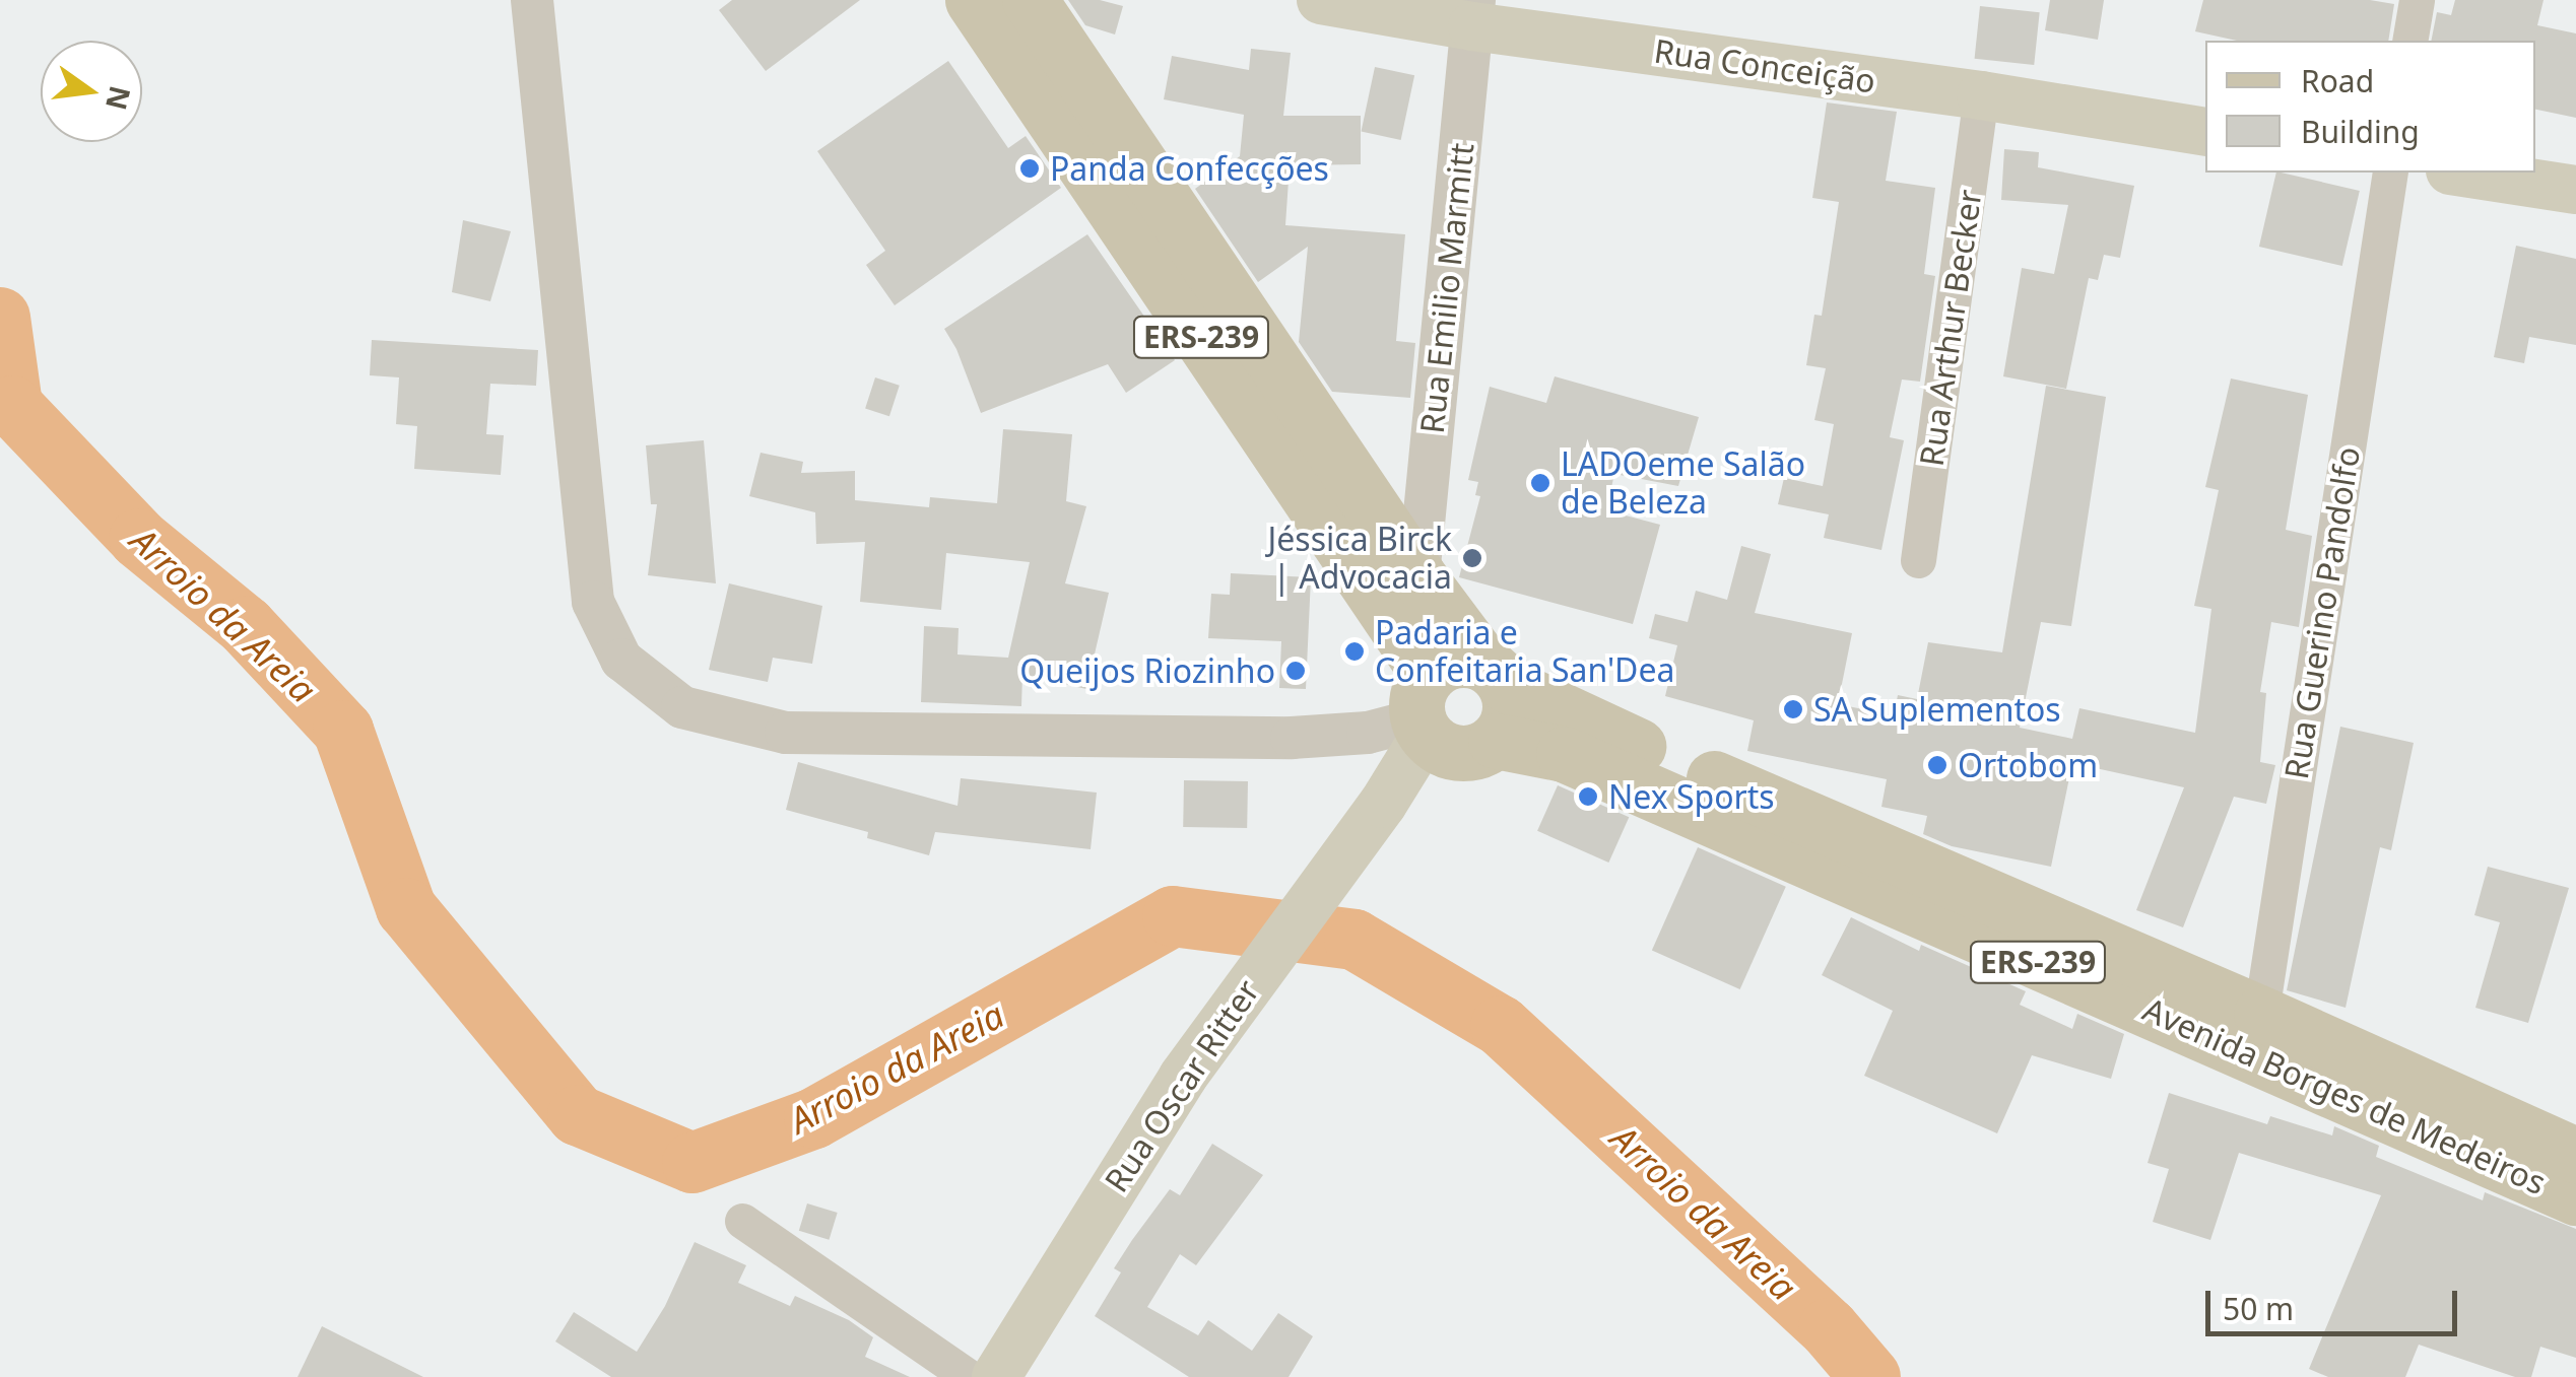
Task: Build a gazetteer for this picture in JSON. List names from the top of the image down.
{
  "streets": {
    "main road": [
      "Rua Conceição",
      "ERS-239",
      "Rua Oscar Ritter",
      "Avenida Borges de Medeiros"
    ],
    "street": ["Rua Emilio Marmitt", "Rua Arthur Becker", "Rua Guerino Pandolfo"]
  },
  "crossings": [
    ["Rua Conceição", "Rua Emilio Marmitt"],
    ["Rua Conceição", "Rua Arthur Becker"],
    ["Rua Emilio Marmitt", "ERS-239"],
    ["ERS-239", "Rua Oscar Ritter"],
    ["ERS-239", "Avenida Borges de Medeiros"],
    ["Rua Guerino Pandolfo", "Avenida Borges de Medeiros"],
    ["Rua Oscar Ritter", "Avenida Borges de Medeiros"]
  ],
  "water": ["Arroio da Areia"],
  "places": [
    "Panda Confecções",
    "LADOeme Salão de Beleza",
    "Jéssica Birck | Advocacia",
    "Padaria e Confeitaria San'Dea",
    "Queijos Riozinho",
    "SA Suplementos",
    "Ortobom",
    "Nex Sports"
  ],
  "legend": ["Road", "Building"],
  "scale_bar": "50 m",
  "north": "right"
}
